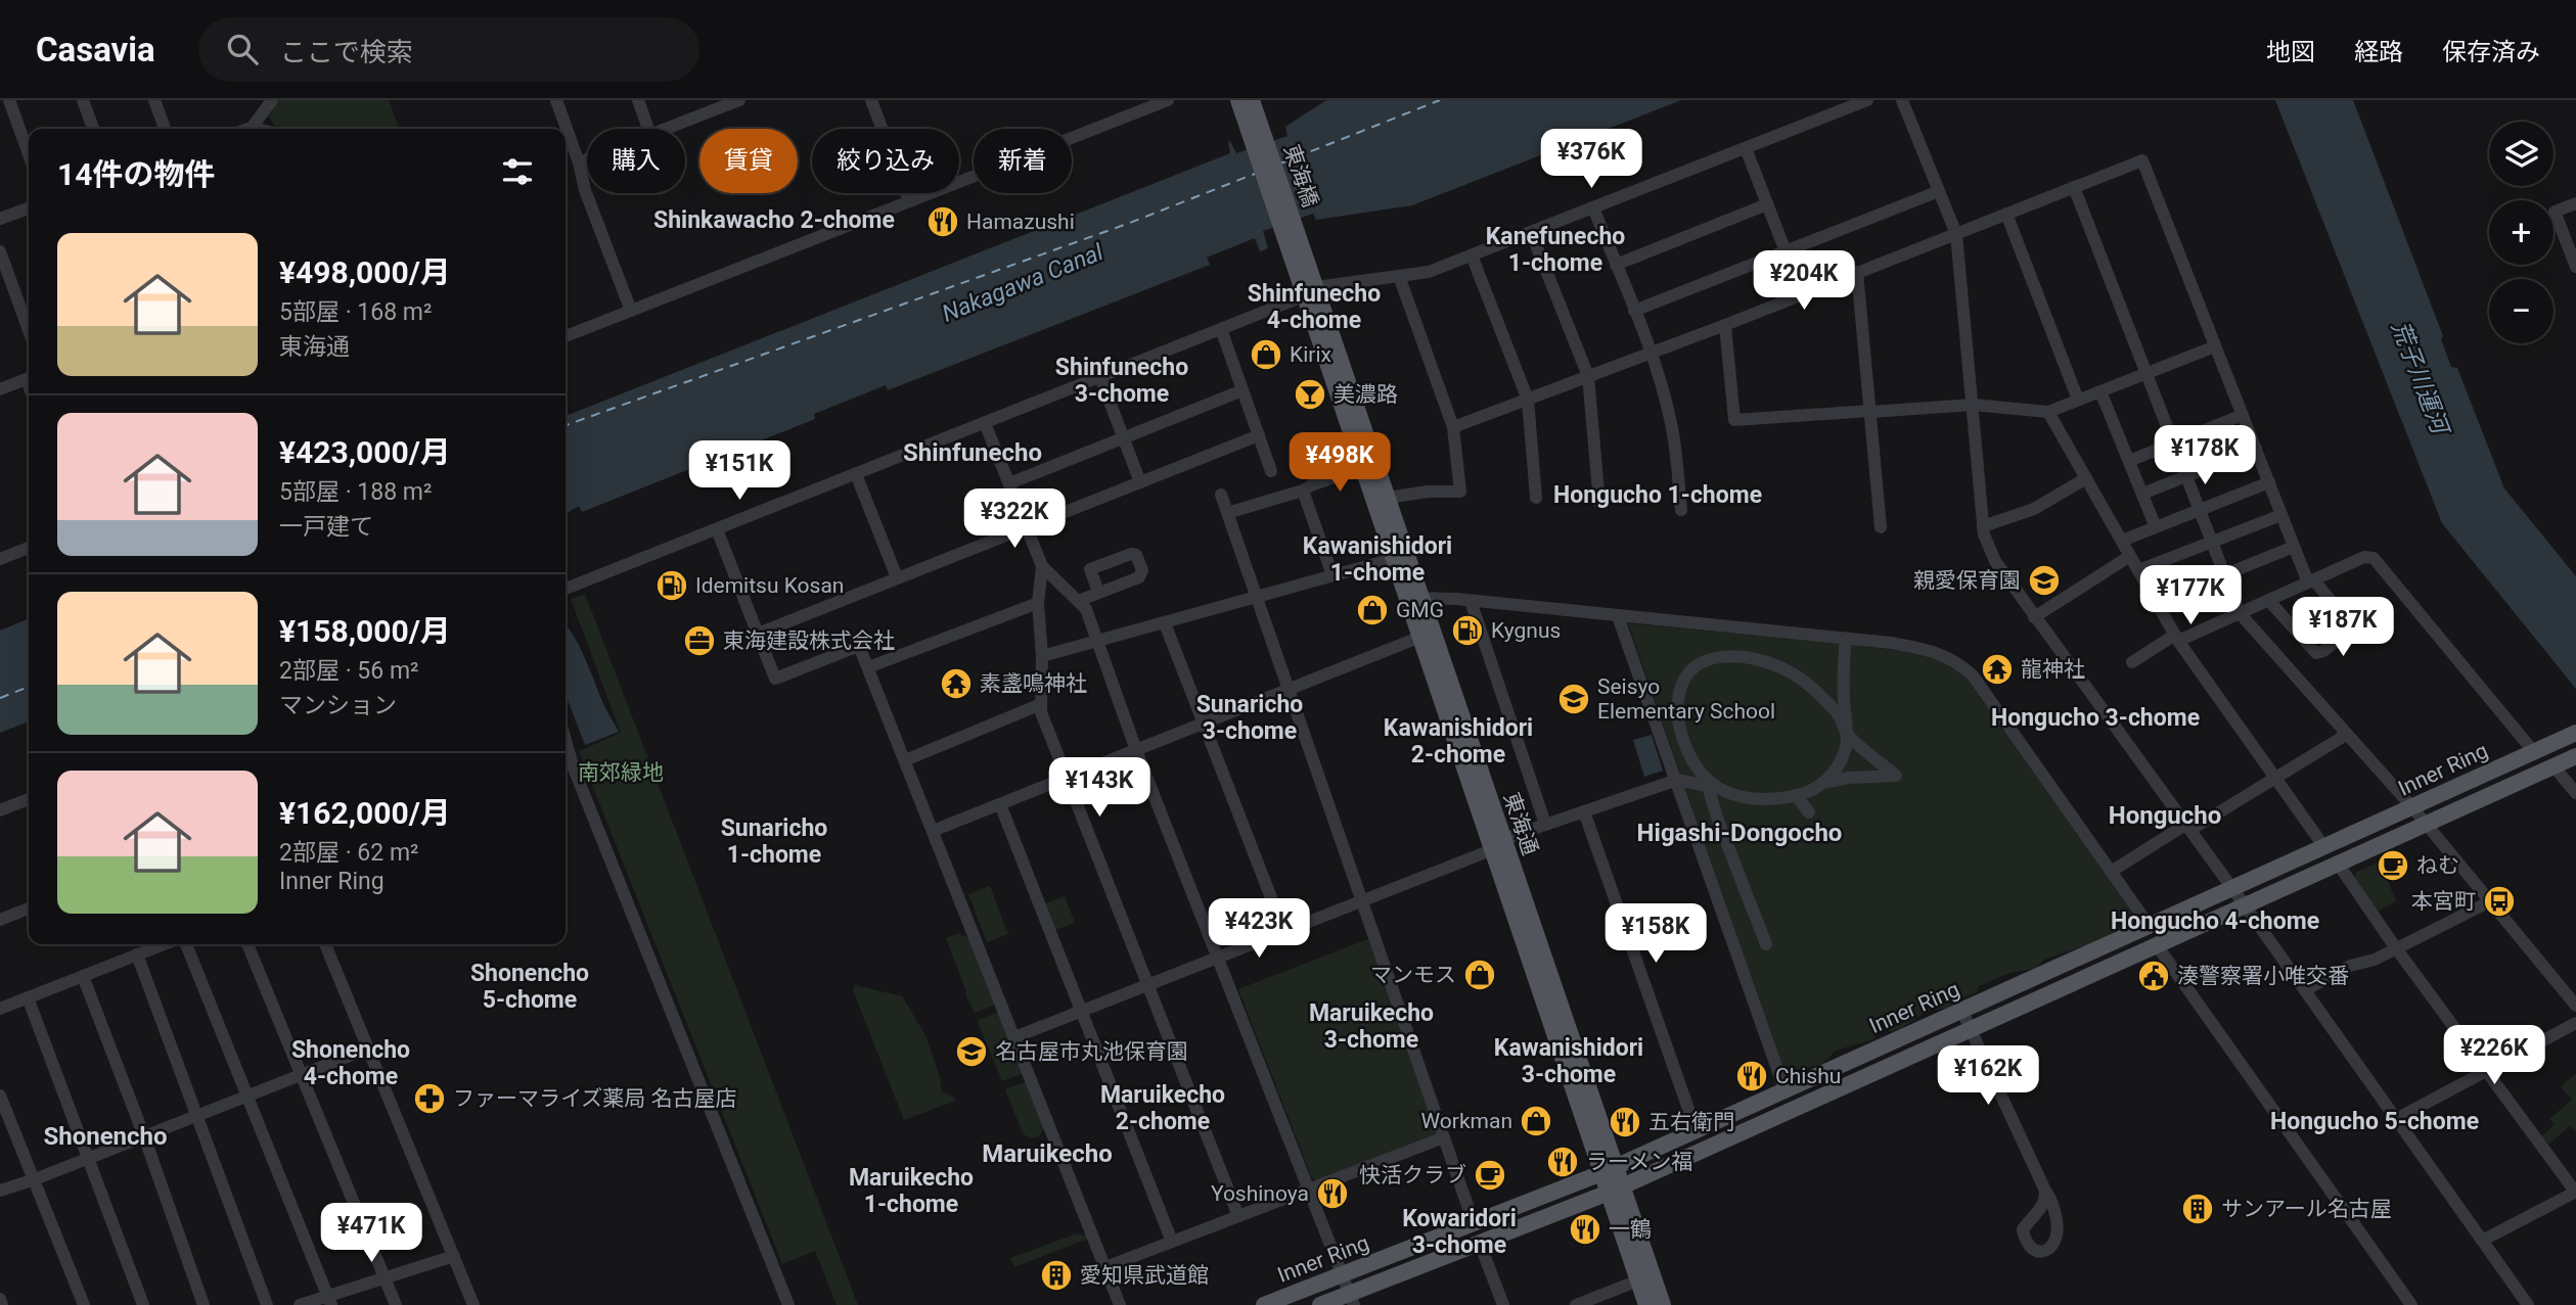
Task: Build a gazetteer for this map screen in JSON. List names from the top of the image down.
{
  "streets": {
    "main road": ["東海橋", "Inner Ring", "東海通"]
  },
  "crossings": [
    ["東海橋", "東海通"],
    ["Inner Ring", "東海通"]
  ],
  "districts": [
    "Shinkawacho 2-chome",
    "Kanefunecho 1-chome",
    "Shinfunecho 4-chome",
    "Shinfunecho 3-chome",
    "Shinfunecho",
    "Hongucho 1-chome",
    "Kawanishidori 1-chome",
    "Sunaricho 3-chome",
    "Hongucho 3-chome",
    "Kawanishidori 2-chome",
    "Hongucho",
    "Sunaricho 1-chome",
    "Higashi-Dongocho",
    "Hongucho 4-chome",
    "Shonencho 5-chome",
    "Maruikecho 3-chome",
    "Kawanishidori 3-chome",
    "Shonencho 4-chome",
    "Maruikecho 2-chome",
    "Hongucho 5-chome",
    "Shonencho",
    "Maruikecho",
    "Maruikecho 1-chome",
    "Kowaridori 3-chome"
  ],
  "water": ["Nakagawa Canal", "荒子川運河"],
  "parks": ["南郊緑地"],
  "places": {
    "restaurant": [
      "Hamazushi",
      "Chishu",
      "五右衛門",
      "ラーメン福",
      "Yoshinoya",
      "一鶴"
    ],
    "shop": [
      "Kirix",
      "GMG",
      "マンモス",
      "Workman"
    ],
    "bar": ["美濃路"],
    "school or university": ["親愛保育園", "Seisyo Elementary School", "名古屋市丸池保育園"],
    "fuel station": ["Idemitsu Kosan", "Kygnus"],
    "office": ["東海建設株式会社"],
    "temple": ["龍神社", "素盞鳴神社"],
    "cafe": ["ねむ", "快活クラブ"],
    "bus stop": ["本宮町"],
    "public building": ["湊警察署小唯交番"],
    "pharmacy": ["ファーマライズ薬局 名古屋店"],
    "building": ["サンアール名古屋", "愛知県武道館"]
  },
  "page": {
    "header": "Casavia",
    "search": "ここで検索",
    "nav": ["地図", "経路", "保存済み"],
    "map_buttons": ["+", "−"],
    "price": [
      "¥376K",
      "¥204K",
      "¥178K",
      "¥498K",
      "¥151K",
      "¥322K",
      "¥177K",
      "¥187K",
      "¥143K",
      "¥423K",
      "¥158K",
      "¥226K",
      "¥162K",
      "¥471K"
    ],
    "chip": [
      "購入",
      "賃貸",
      "絞り込み",
      "新着"
    ],
    "heading": "14件の物件",
    "list": [
      {
        "name": "¥498,000/月",
        "note": "5部屋 · 168 m² · 東海通"
      },
      {
        "name": "¥423,000/月",
        "note": "5部屋 · 188 m² · 一戸建て"
      },
      {
        "name": "¥158,000/月",
        "note": "2部屋 · 56 m² · マンション"
      },
      {
        "name": "¥162,000/月",
        "note": "2部屋 · 62 m² · Inner Ring"
      }
    ]
  }
}
